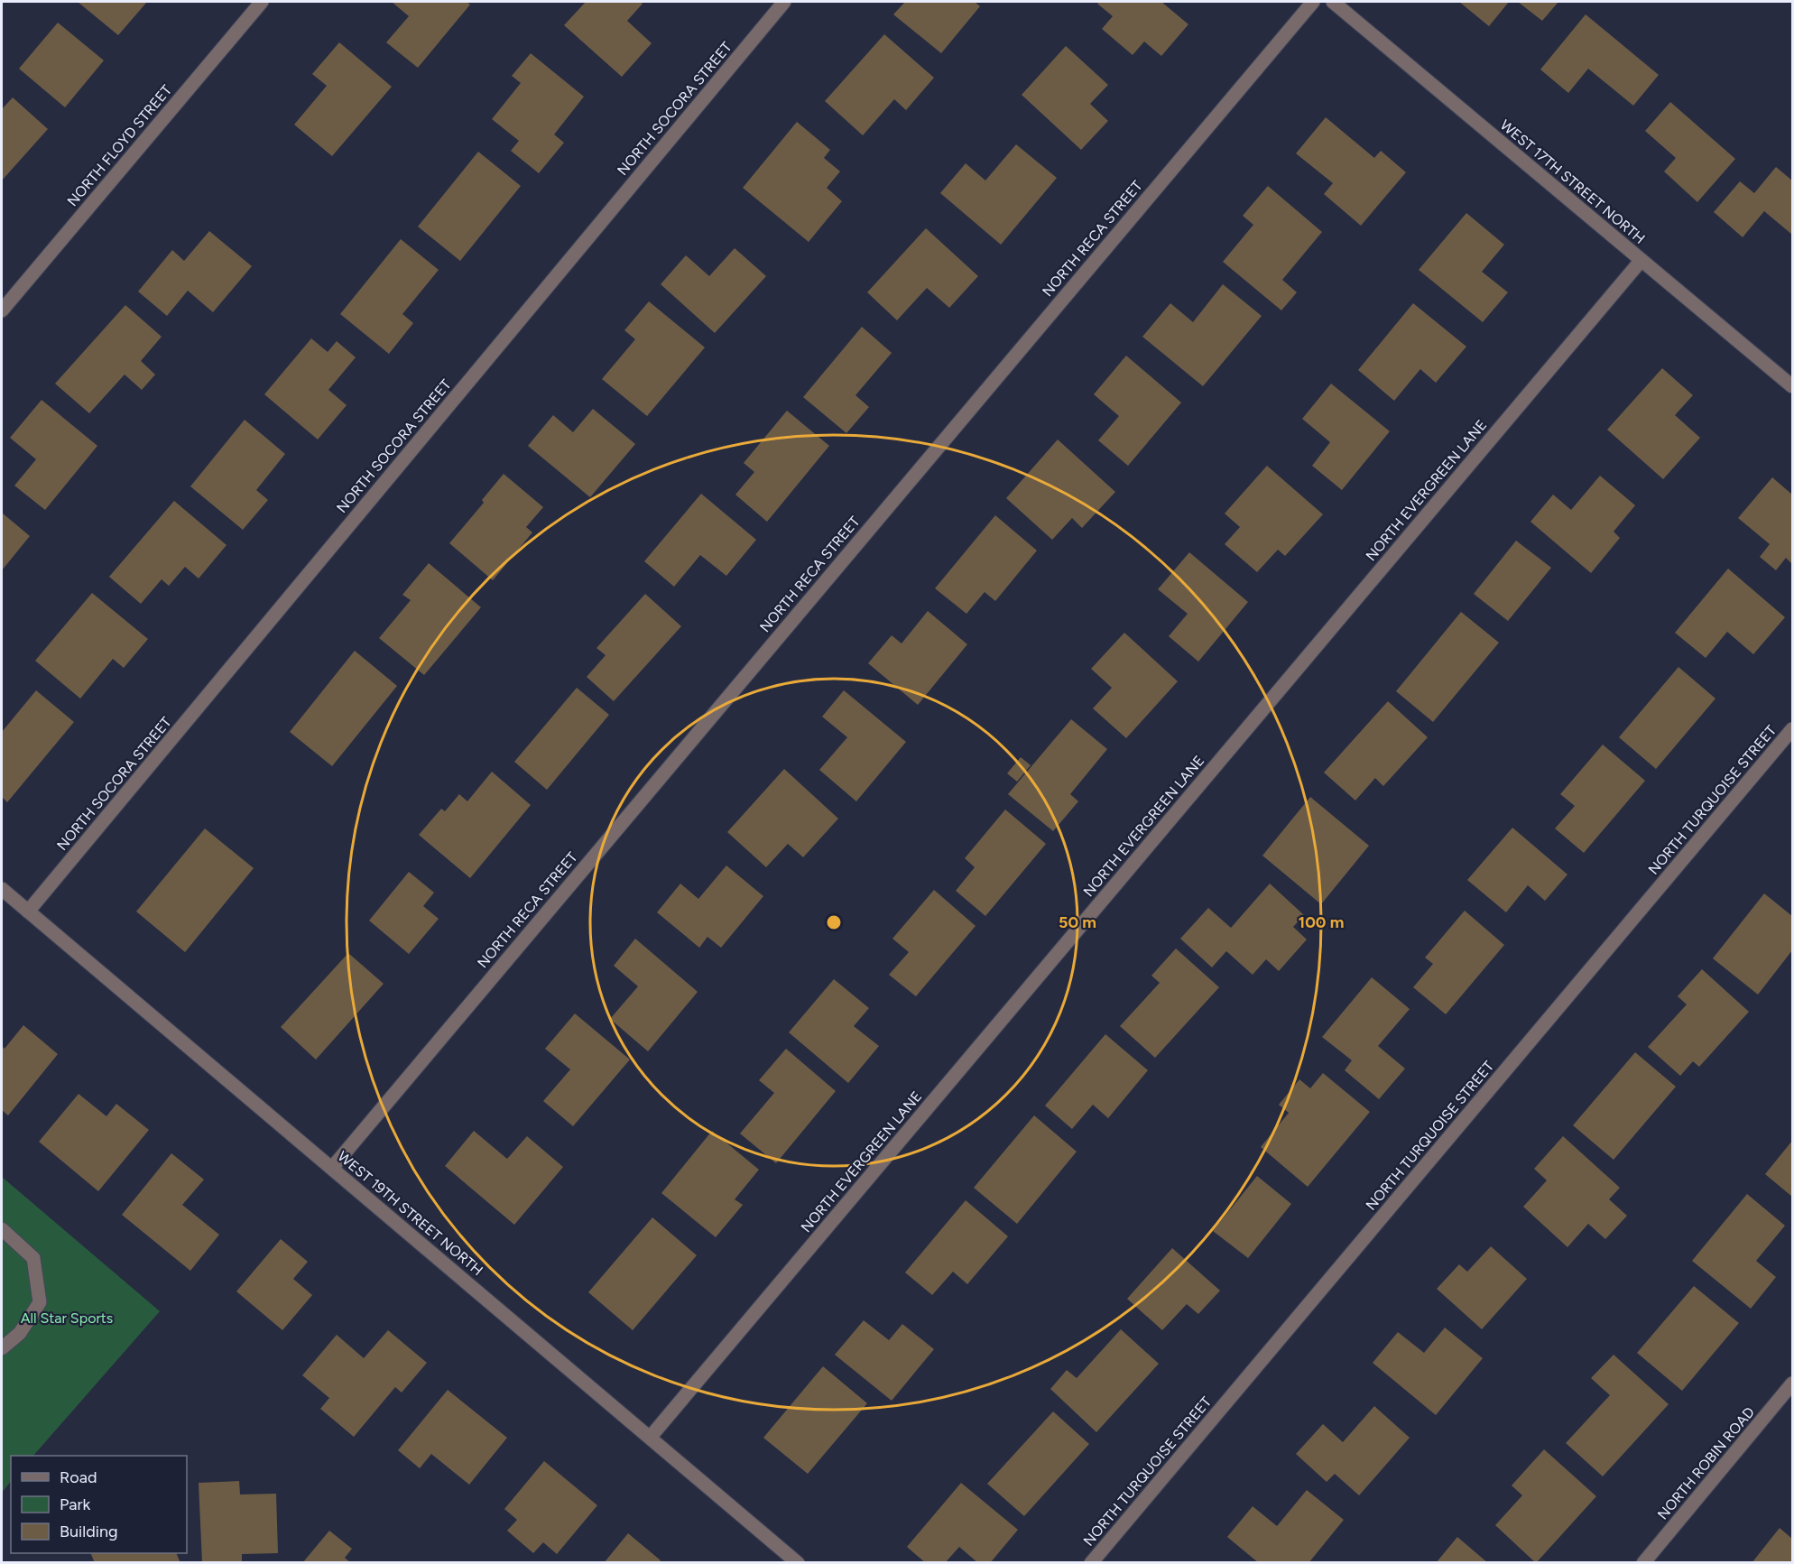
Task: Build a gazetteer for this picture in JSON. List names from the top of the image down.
{
  "streets": {
    "street": [
      "NORTH SOCORA STREET",
      "NORTH FLOYD STREET",
      "WEST 17TH STREET NORTH",
      "NORTH RECA STREET",
      "NORTH EVERGREEN LANE",
      "NORTH TURQUOISE STREET",
      "WEST 19TH STREET NORTH",
      "NORTH ROBIN ROAD"
    ]
  },
  "crossings": [
    ["NORTH SOCORA STREET", "WEST 19TH STREET NORTH"],
    ["WEST 17TH STREET NORTH", "NORTH EVERGREEN LANE"],
    ["NORTH RECA STREET", "WEST 19TH STREET NORTH"],
    ["NORTH EVERGREEN LANE", "WEST 19TH STREET NORTH"]
  ],
  "parks": ["All Star Sports"],
  "legend": ["Road", "Park", "Building"],
  "rings": ["50 m", "100 m"]
}
